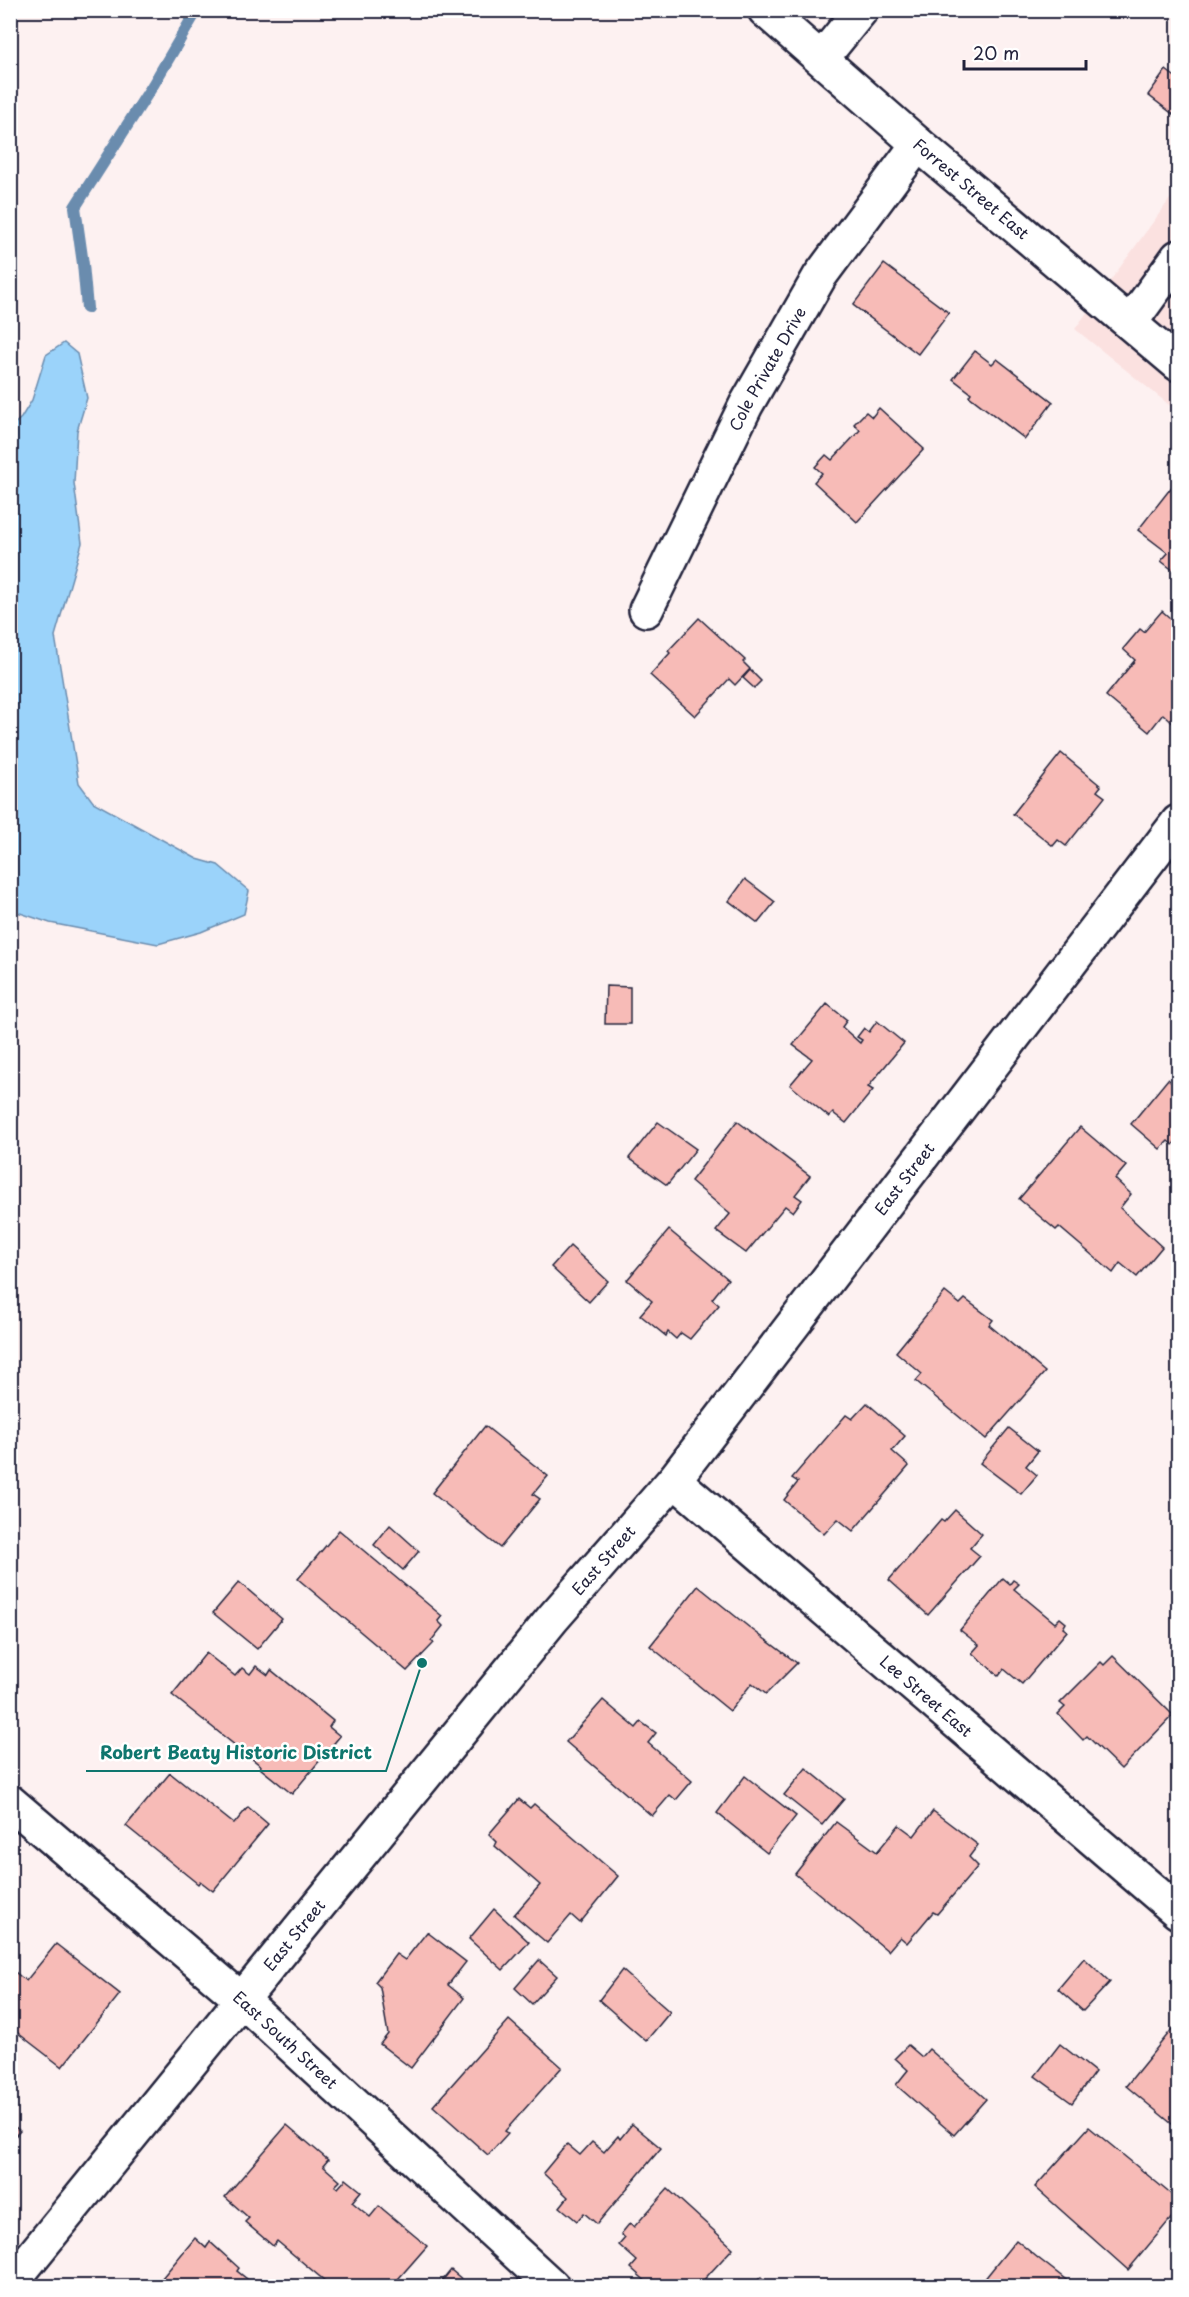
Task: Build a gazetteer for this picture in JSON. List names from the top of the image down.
{
  "streets": {
    "street": [
      "Forrest Street East",
      "Cole Private Drive",
      "East Street",
      "Lee Street East",
      "East South Street"
    ]
  },
  "crossings": [
    ["Forrest Street East", "Cole Private Drive"],
    ["East Street", "Lee Street East"],
    ["East Street", "East South Street"]
  ],
  "places": ["Robert Beaty Historic District"],
  "scale_bar": "20 m"
}
